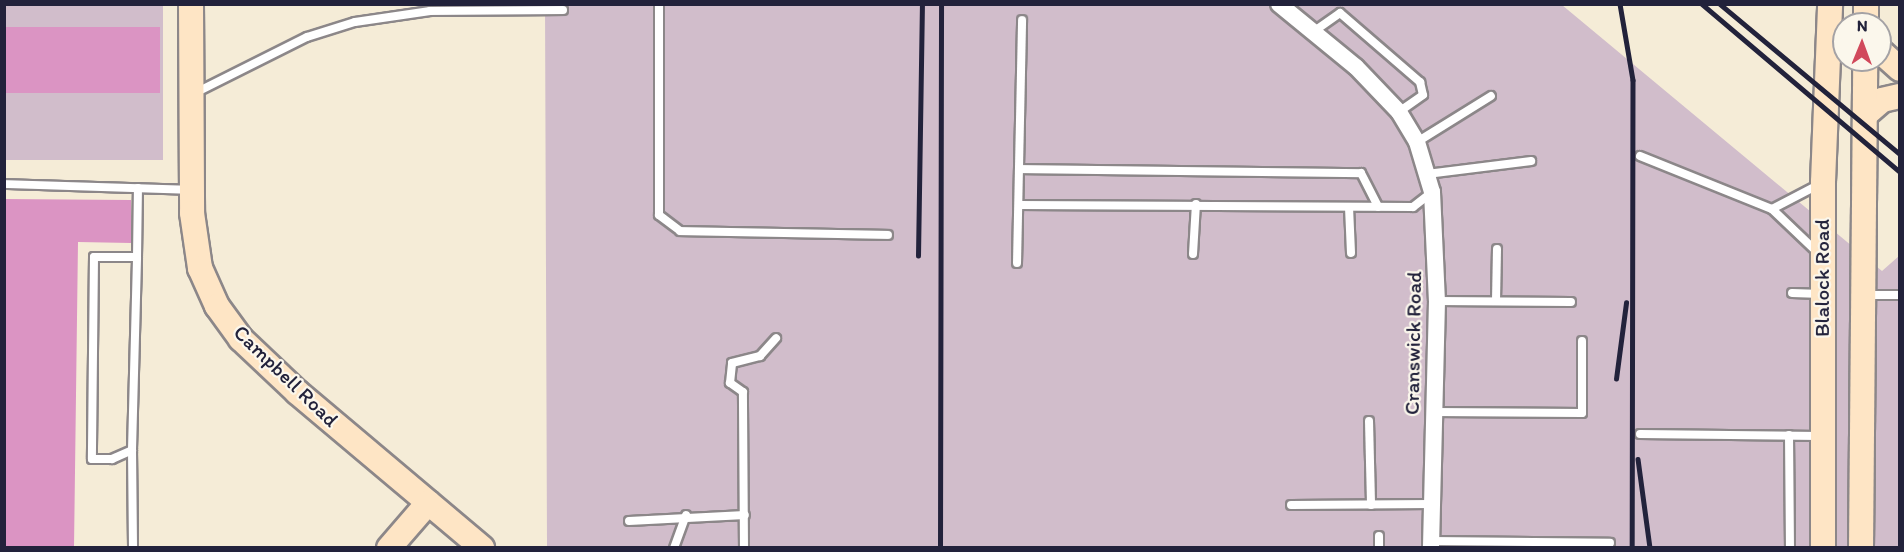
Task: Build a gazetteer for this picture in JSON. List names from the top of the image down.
{
  "streets": {
    "main road": ["Blalock Road", "Campbell Road"],
    "street": ["Cranswick Road"]
  },
  "north": "top"
}
